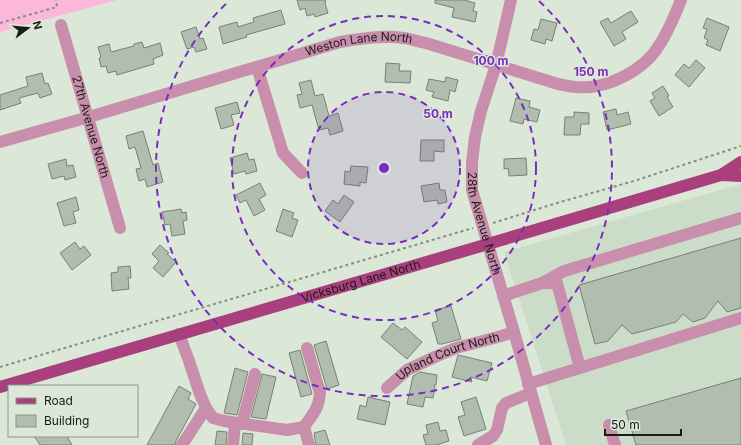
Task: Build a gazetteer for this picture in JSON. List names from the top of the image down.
{
  "streets": {
    "main road": ["Vicksburg Lane North"],
    "street": [
      "Weston Lane North",
      "27th Avenue North",
      "28th Avenue North",
      "Upland Court North"
    ]
  },
  "crossings": [
    ["Weston Lane North", "27th Avenue North"],
    ["Weston Lane North", "28th Avenue North"],
    ["28th Avenue North", "Vicksburg Lane North"],
    ["28th Avenue North", "Upland Court North"]
  ],
  "legend": ["Road", "Building"],
  "scale_bar": "50 m",
  "north": "right",
  "rings": ["100 m", "150 m", "50 m"]
}
